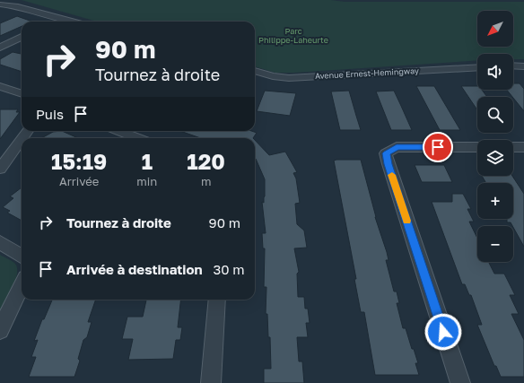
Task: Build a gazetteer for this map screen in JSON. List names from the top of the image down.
{
  "streets": {
    "street": ["Avenue Ernest-Hemingway"]
  },
  "parks": ["Parc Philippe-Laheurte"],
  "north": "bottom left",
  "page": {
    "map_buttons": ["+", "−"],
    "turn": ["90 m", "Tournez à droite"],
    "then": "Puis",
    "eta": [
      "15:19",
      "Arrivée",
      "1",
      "min",
      "120",
      "m"
    ],
    "list": [
      {
        "name": "Tournez à droite",
        "value": "90 m"
      },
      {
        "name": "Arrivée à destination",
        "value": "30 m"
      }
    ]
  }
}
